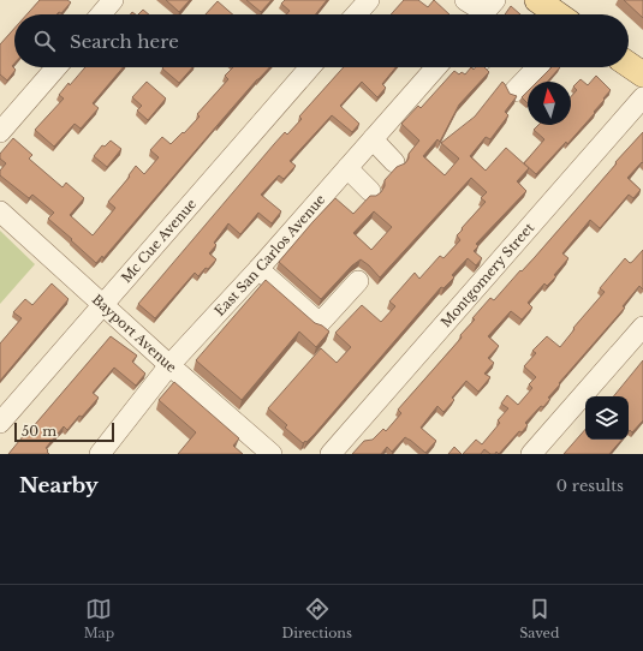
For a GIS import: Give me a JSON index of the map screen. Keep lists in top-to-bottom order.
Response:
{
  "streets": {
    "street": [
      "Mc Cue Avenue",
      "East San Carlos Avenue",
      "Montgomery Street",
      "Bayport Avenue"
    ]
  },
  "crossings": [
    ["Mc Cue Avenue", "Bayport Avenue"],
    ["East San Carlos Avenue", "Bayport Avenue"]
  ],
  "scale_bar": "50 m",
  "north": "top",
  "page": {
    "search": "Search here",
    "scale": "50 m",
    "heading": ["Nearby", "0 results"],
    "nav": ["Map", "Directions", "Saved"]
  }
}
